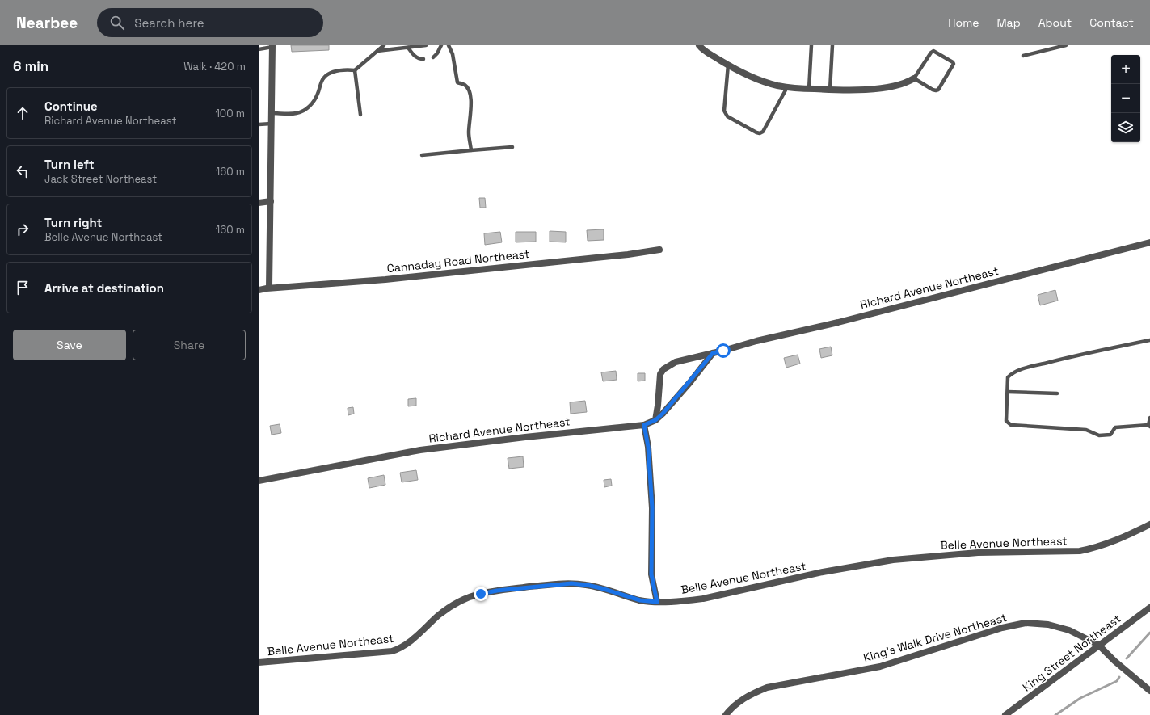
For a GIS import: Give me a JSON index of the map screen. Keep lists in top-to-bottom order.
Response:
{
  "streets": {
    "street": [
      "Cannaday Road Northeast",
      "Richard Avenue Northeast",
      "Belle Avenue Northeast",
      "King's Walk Drive Northeast",
      "King Street Northeast"
    ]
  },
  "crossings": [
    ["King's Walk Drive Northeast", "King Street Northeast"]
  ],
  "page": {
    "header": "Nearbee",
    "search": "Search here",
    "nav": [
      "Home",
      "Map",
      "About",
      "Contact"
    ],
    "heading": ["6 min", "Walk · 420 m"],
    "map_buttons": ["+", "−"],
    "list": [
      ["Continue", "Richard Avenue Northeast", "100 m"],
      ["Turn left", "Jack Street Northeast", "160 m"],
      ["Turn right", "Belle Avenue Northeast", "160 m"],
      "Arrive at destination"
    ],
    "buttons": ["Save", "Share"]
  }
}
